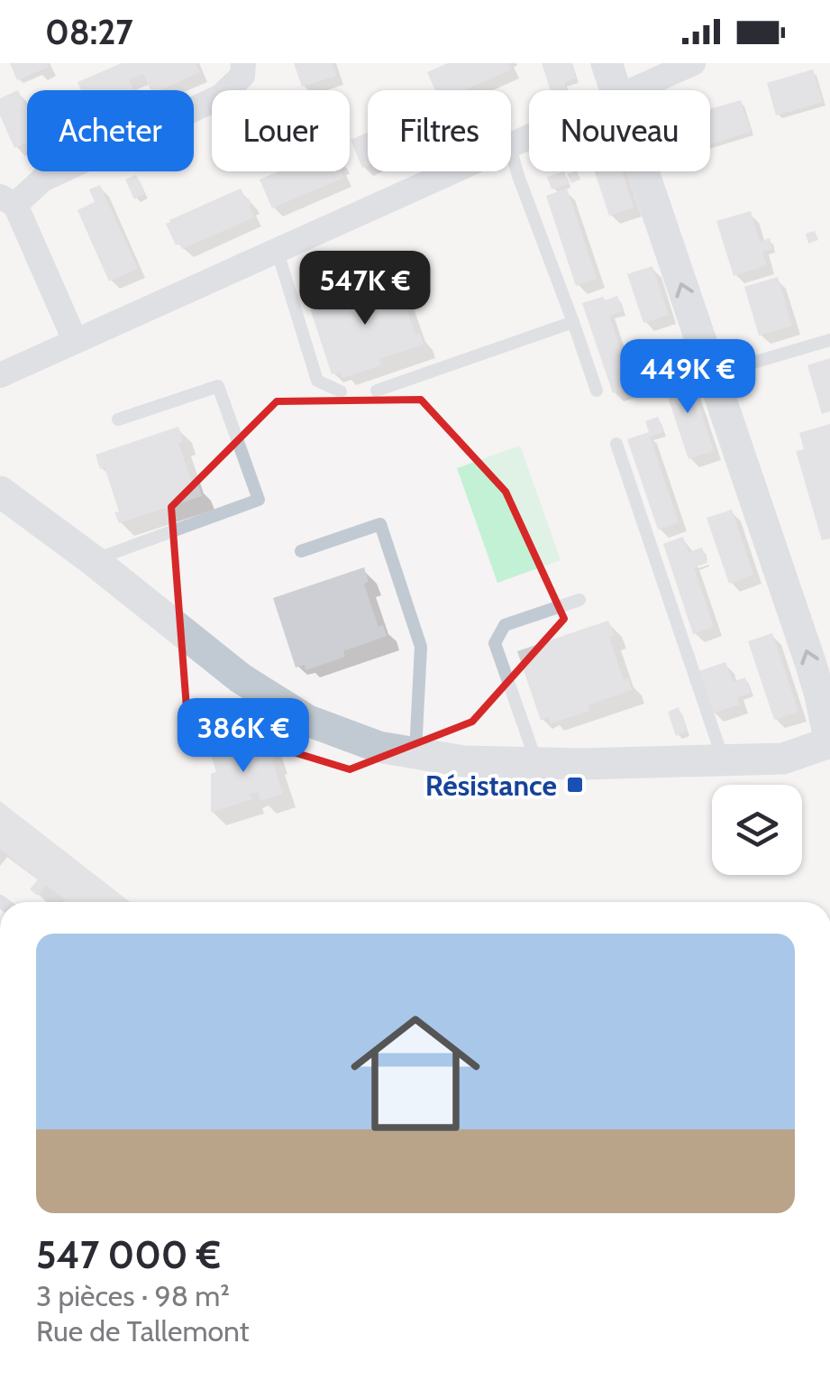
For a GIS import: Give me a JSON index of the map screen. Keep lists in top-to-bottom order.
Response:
{
  "places": {
    "transit": ["Résistance"]
  },
  "page": {
    "status": "08:27",
    "chip": [
      "Acheter",
      "Louer",
      "Filtres",
      "Nouveau"
    ],
    "price": ["547K €", "449K €", "386K €"],
    "list": [
      {
        "name": "547 000 €",
        "note": "3 pièces · 98 m² · Rue de Tallemont"
      }
    ]
  }
}
